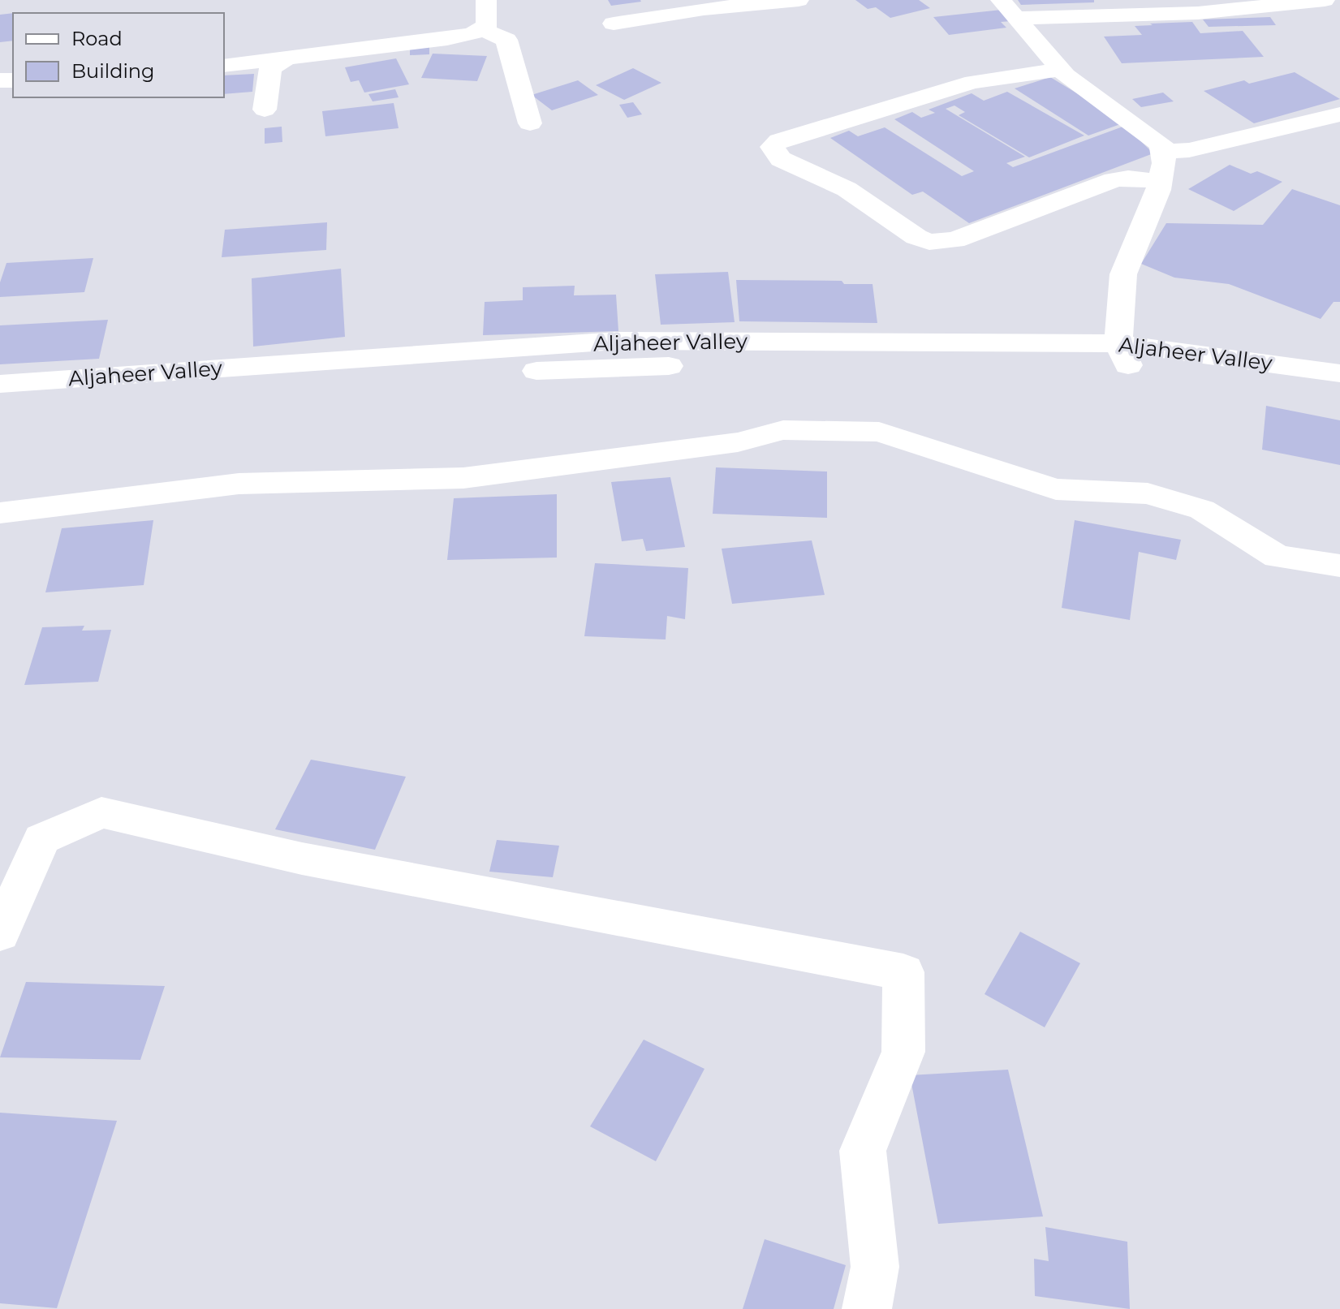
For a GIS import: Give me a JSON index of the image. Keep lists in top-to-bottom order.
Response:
{
  "streets": {
    "street": ["Aljaheer Valley"]
  },
  "legend": ["Road", "Building"]
}
